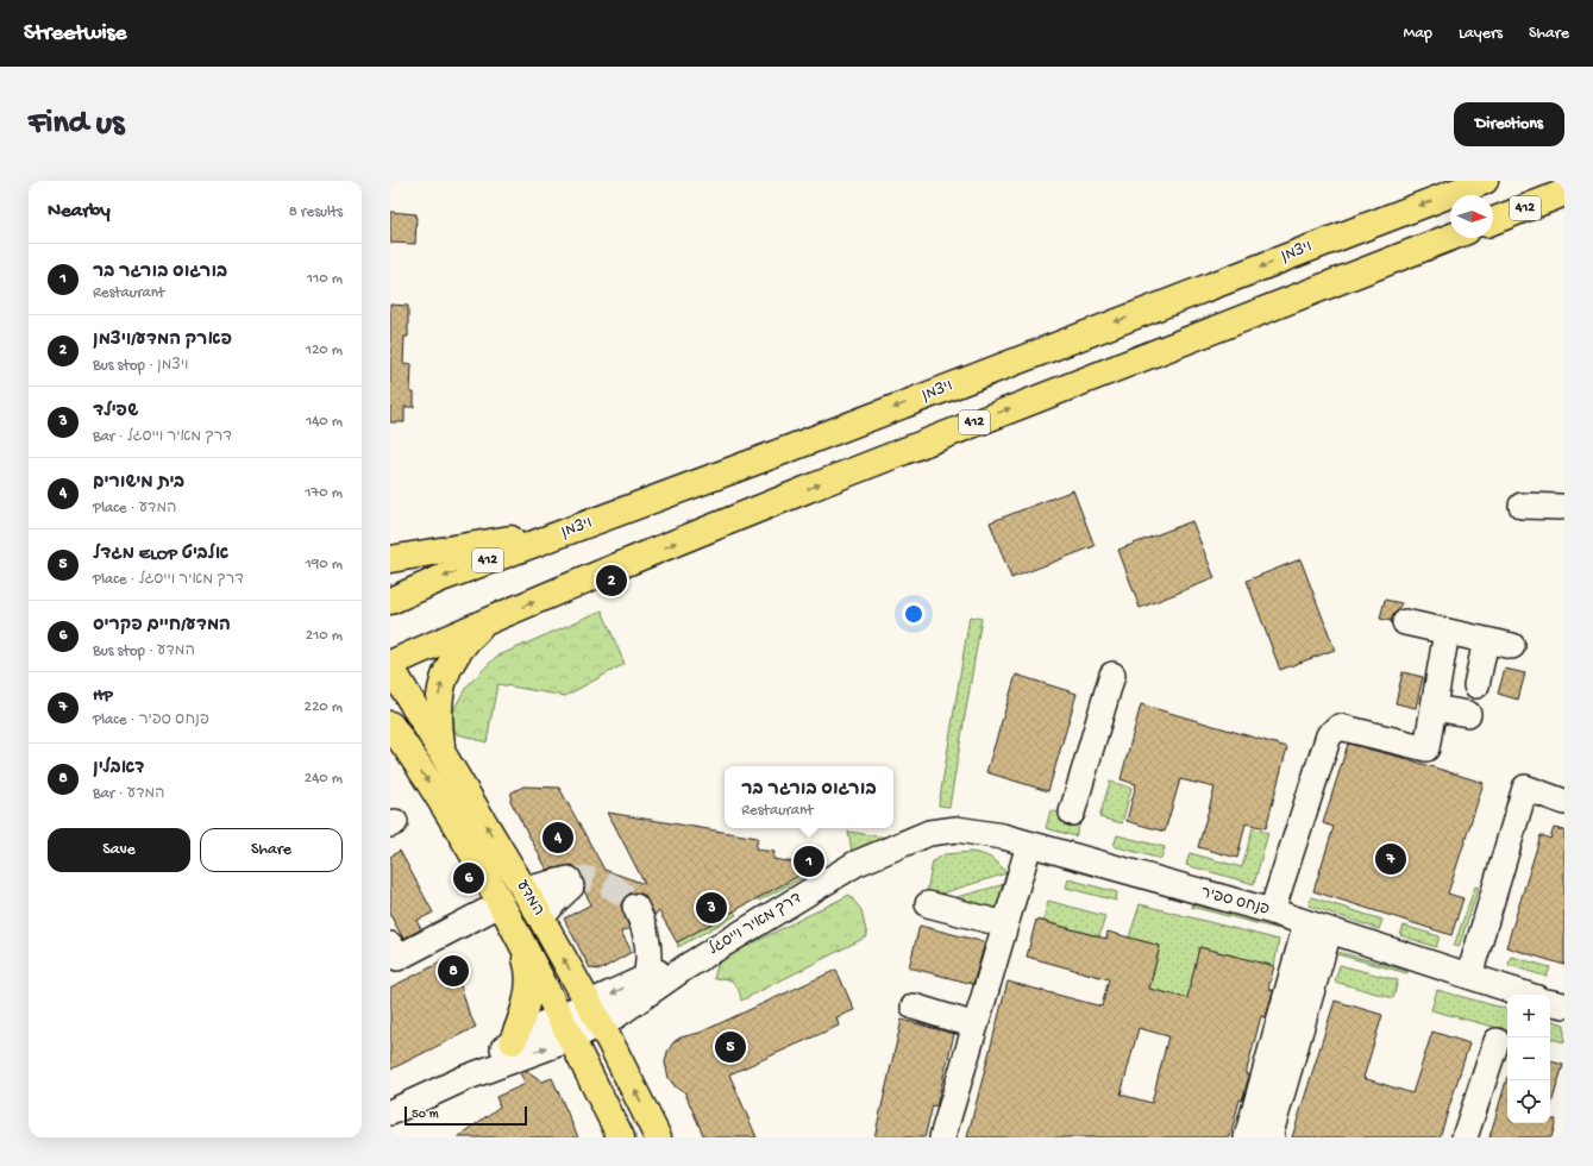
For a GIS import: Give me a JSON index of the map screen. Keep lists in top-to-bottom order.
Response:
{
  "streets": {
    "main road": ["412", "ויצמן", "המדע"],
    "street": ["פנחס ספיר", "דרך מאיר וייסגל"]
  },
  "crossings": [
    ["412", "המדע"],
    ["המדע", "דרך מאיר וייסגל"],
    ["פנחס ספיר", "דרך מאיר וייסגל"]
  ],
  "scale_bar": "50 m",
  "north": "right",
  "page": {
    "header": "Streetwise",
    "nav": ["Map", "Layers", "Share"],
    "buttons": [
      "Directions",
      ["Save", "Share"]
    ],
    "title": "Find us",
    "heading": ["Nearby", "8 results"],
    "list": [
      {
        "mark": "1",
        "name": "בורגוס בורגר בר",
        "note": "Restaurant",
        "value": "110 m"
      },
      {
        "mark": "2",
        "name": "פארק המדע/ויצמן",
        "note": "Bus stop · ויצמן",
        "value": "120 m"
      },
      {
        "mark": "3",
        "name": "שפילד",
        "note": "Bar · דרך מאיר וייסגל",
        "value": "140 m"
      },
      {
        "mark": "4",
        "name": "בית מישורים",
        "note": "Place · המדע",
        "value": "170 m"
      },
      {
        "mark": "5",
        "name": "מגדל ELOP אלביט",
        "note": "Place · דרך מאיר וייסגל",
        "value": "190 m"
      },
      {
        "mark": "6",
        "name": "המדע/חיים פקריס",
        "note": "Bus stop · המדע",
        "value": "210 m"
      },
      {
        "mark": "7",
        "name": "HP",
        "note": "Place · פנחס ספיר",
        "value": "220 m"
      },
      {
        "mark": "8",
        "name": "דאבלין",
        "note": "Bar · המדע",
        "value": "240 m"
      }
    ],
    "pins": [
      "2",
      "4",
      "7",
      "1",
      "6",
      "3",
      "8",
      "5"
    ],
    "popup": ["בורגוס בורגר בר", "Restaurant"],
    "map_buttons": ["+", "−"],
    "scale": "50 m"
  }
}
